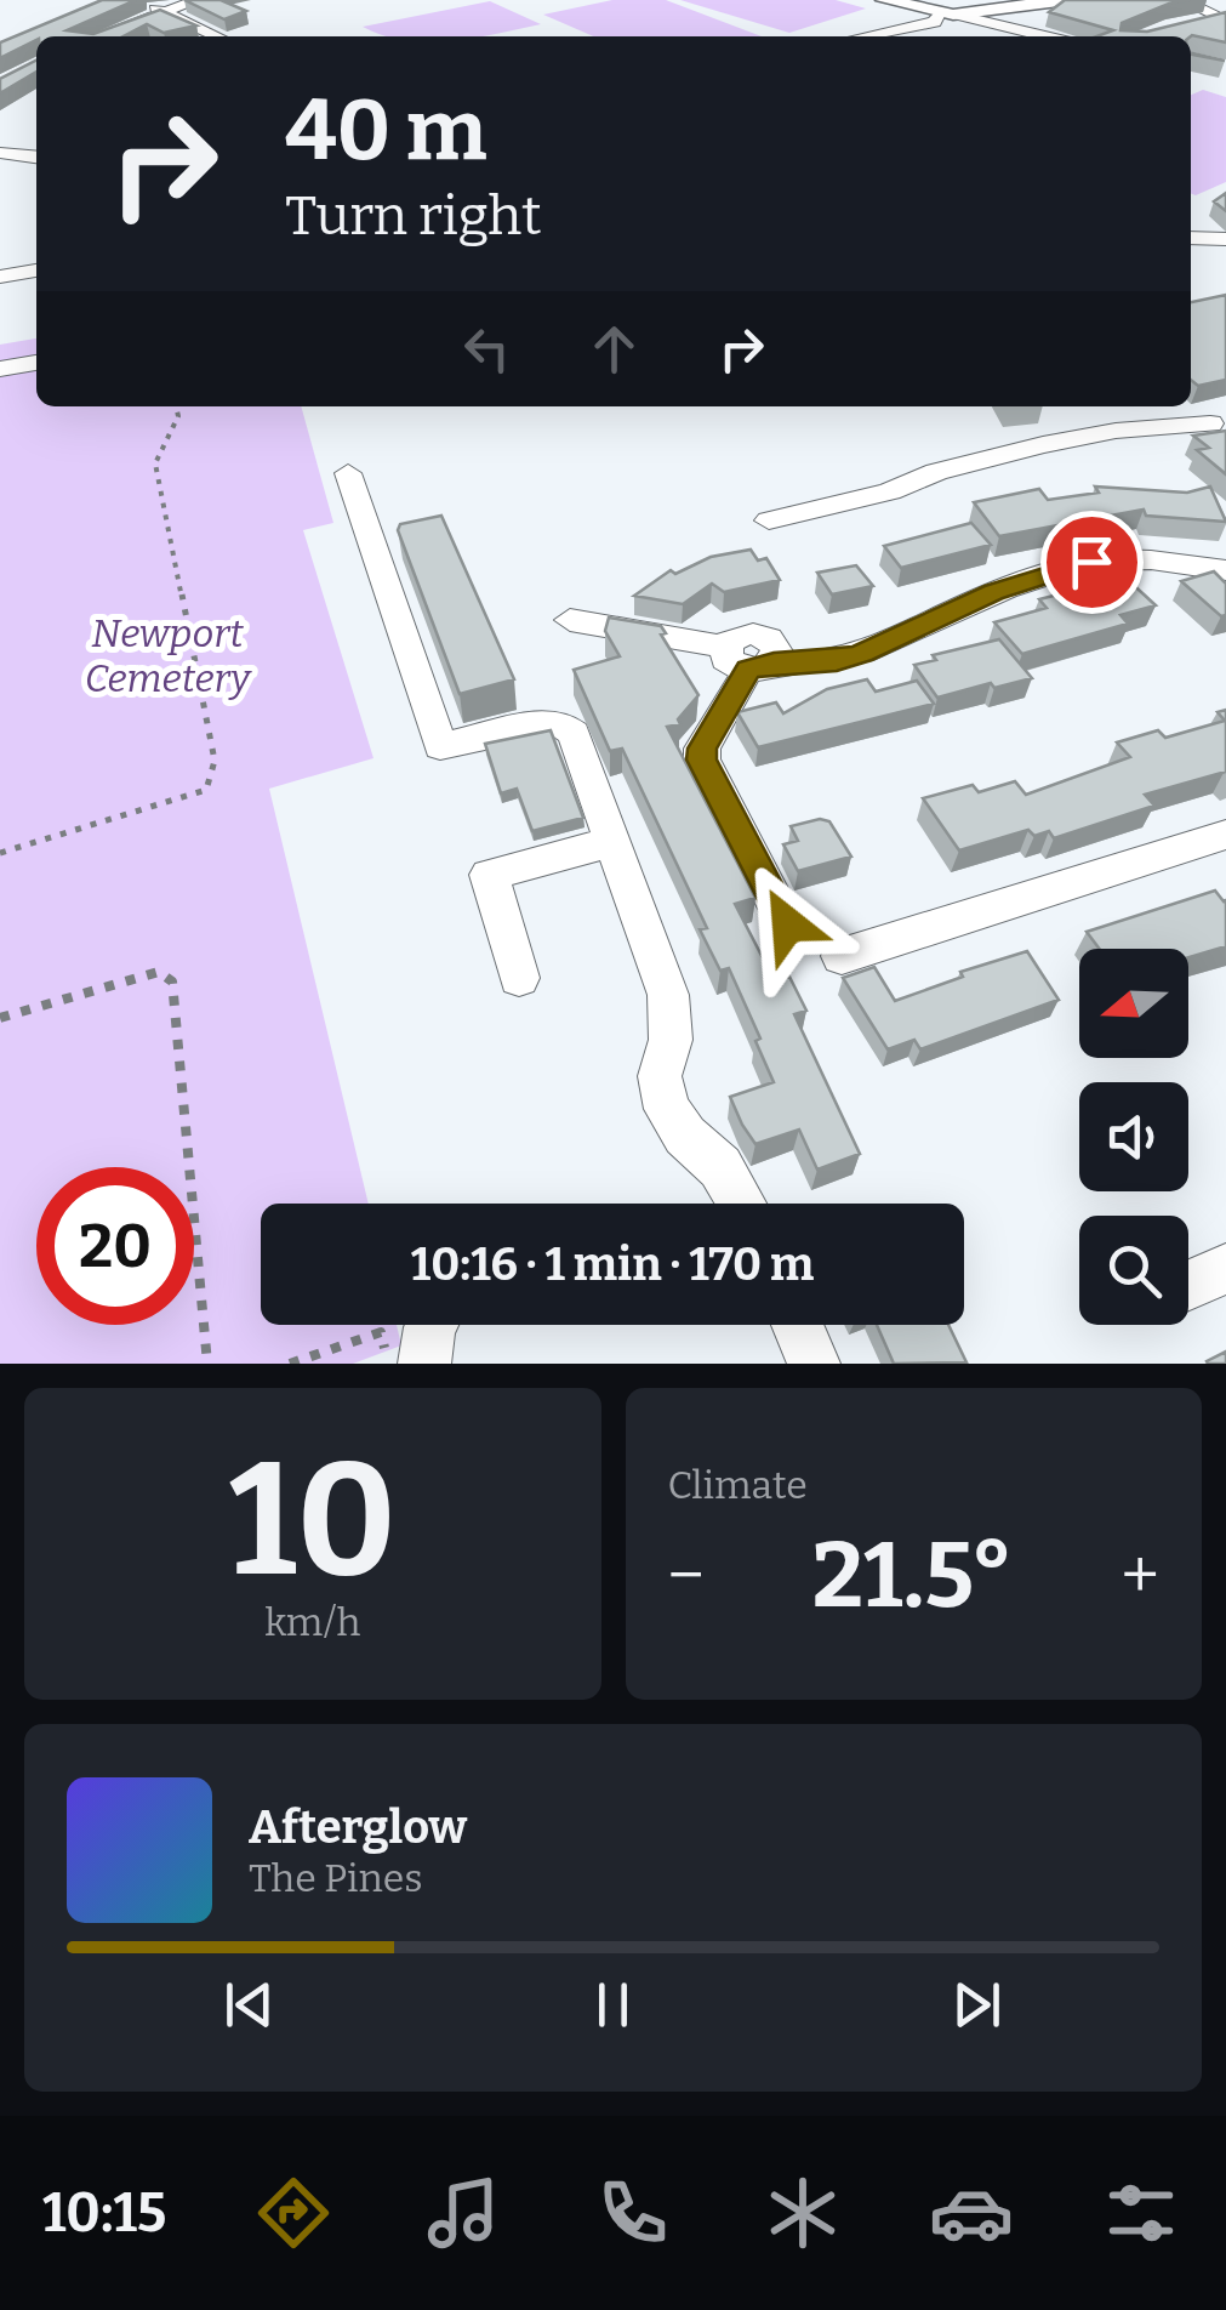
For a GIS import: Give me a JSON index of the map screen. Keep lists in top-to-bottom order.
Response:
{
  "parks": ["Newport Cemetery"],
  "north": "left",
  "page": {
    "turn": ["40 m", "Turn right"],
    "limit": "20",
    "trip": "10:16 · 1 min · 170 m",
    "tile": [
      ["10", "km/h"],
      "Climate"
    ],
    "heat": ["−", "21.5°", "+"],
    "song": ["Afterglow", "The Pines"],
    "tabs": "10:15"
  }
}
